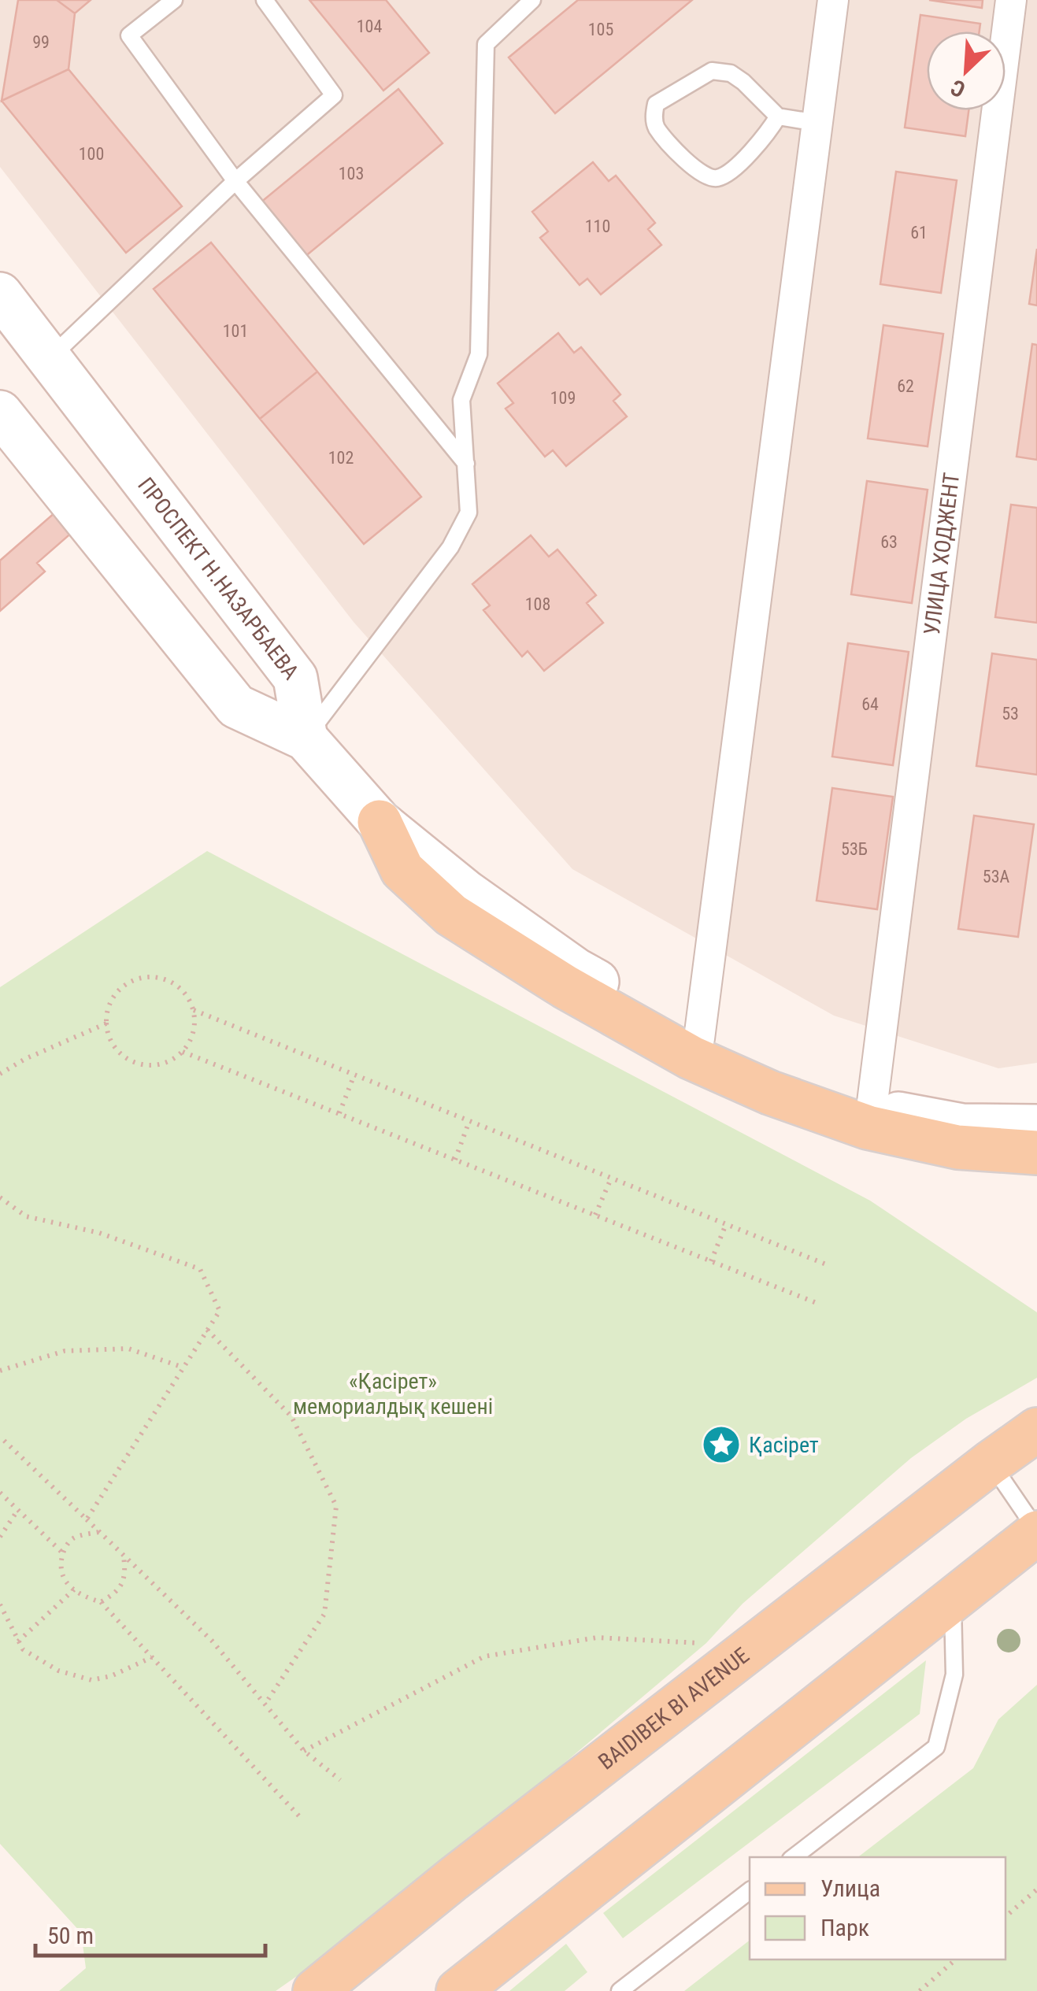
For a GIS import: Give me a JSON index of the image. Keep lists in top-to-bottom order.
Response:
{
  "streets": {
    "main road": ["ПРОСПЕКТ Н.НАЗАРБАЕВА", "BAIDIBEK BI AVENUE"],
    "street": ["УЛИЦА ХОДЖЕНТ"]
  },
  "parks": ["«Қасірет» мемориалдық кешені"],
  "places": {
    "place": ["Қасірет"]
  },
  "house_numbers": [
    "104",
    "105",
    "99",
    "100",
    "103",
    "110",
    "61",
    "101",
    "62",
    "109",
    "102",
    "63",
    "108",
    "64",
    "53",
    "53Б",
    "53А"
  ],
  "legend": ["Улица", "Парк"],
  "scale_bar": "50 m",
  "north": "bottom left"
}
